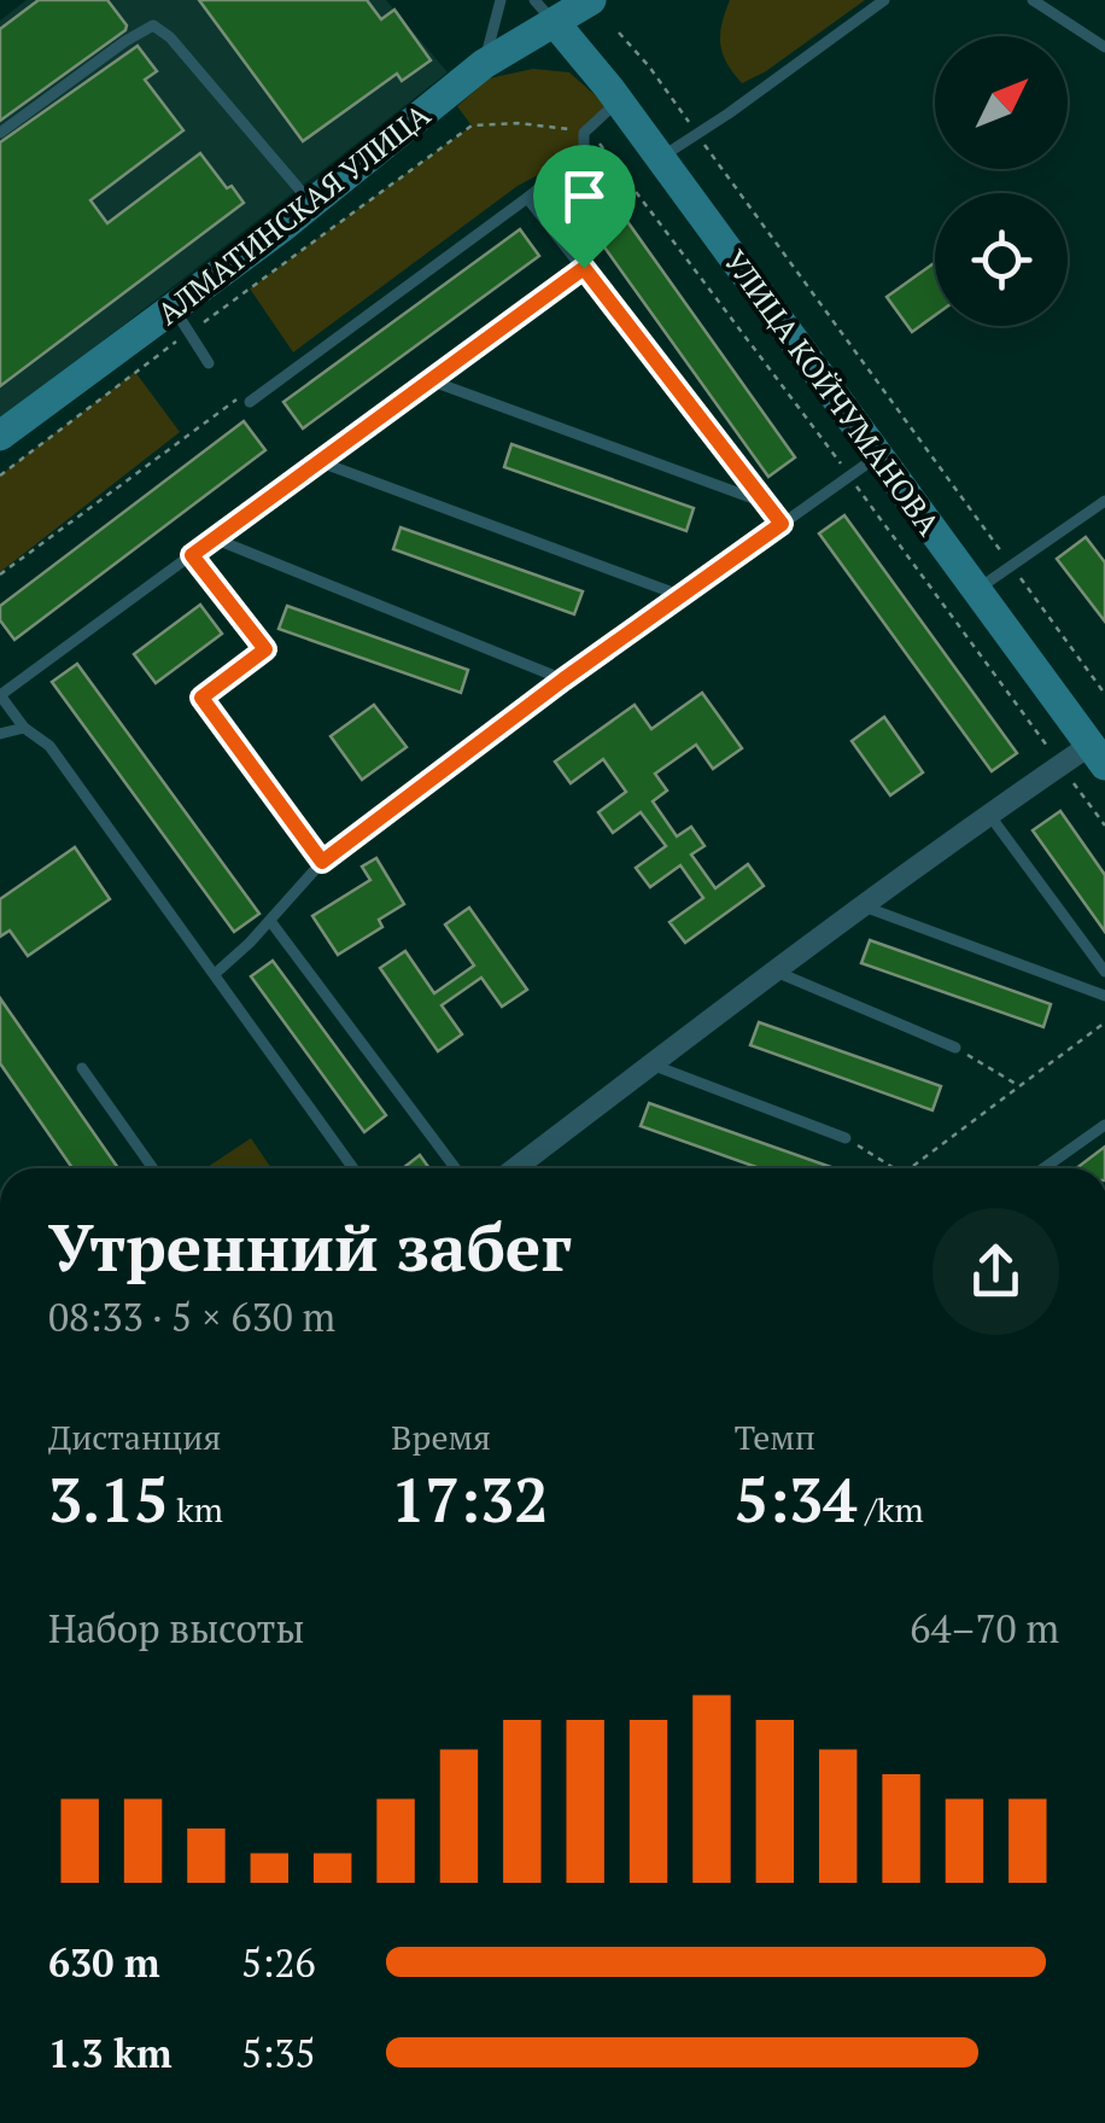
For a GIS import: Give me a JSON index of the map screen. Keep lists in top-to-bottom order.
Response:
{
  "streets": {
    "street": ["АЛМАТИНСКАЯ УЛИЦА", "УЛИЦА КОЙЧУМАНОВА"]
  },
  "crossings": [
    ["АЛМАТИНСКАЯ УЛИЦА", "УЛИЦА КОЙЧУМАНОВА"]
  ],
  "north": "top right",
  "page": {
    "heading": ["Утренний забег", "08:33 · 5 × 630 m"],
    "stats": [
      ["Дистанция", "3.15 km"],
      ["Время", "17:32"],
      ["Темп", "5:34 /km"]
    ],
    "chart": ["Набор высоты", "64–70 m"],
    "list": [
      {
        "name": "630 m",
        "note": "5:26"
      },
      {
        "name": "1.3 km",
        "note": "5:35"
      }
    ]
  }
}
